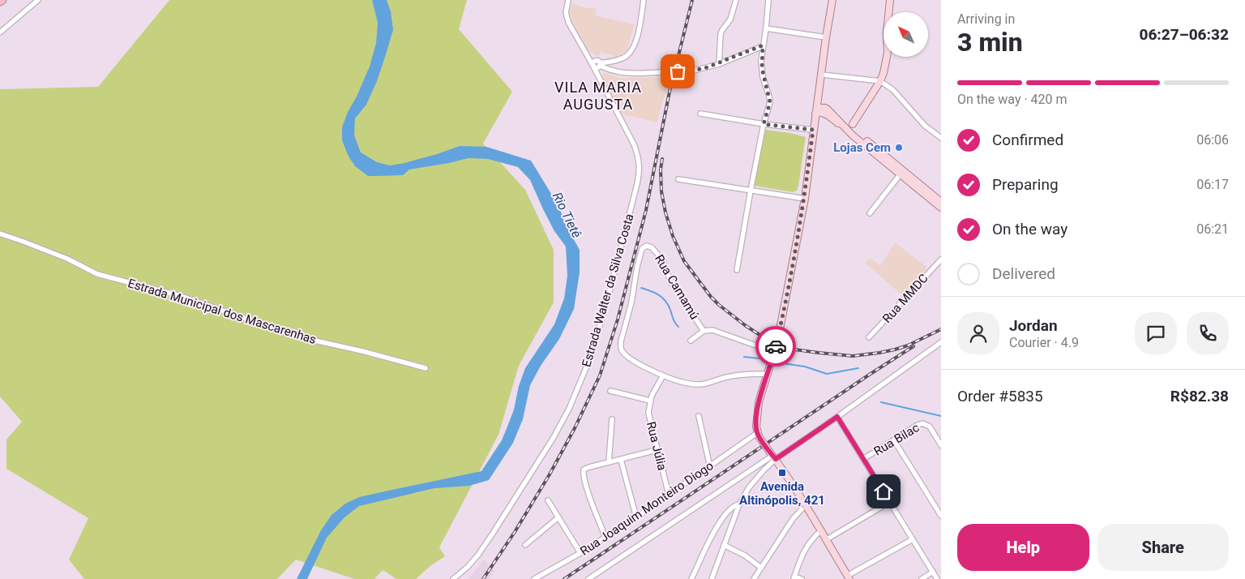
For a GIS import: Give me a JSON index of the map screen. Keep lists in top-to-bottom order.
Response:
{
  "streets": {
    "street": [
      "Rua Camamú",
      "Estrada Walter da Silva Costa",
      "Rua MMDC",
      "Estrada Municipal dos Mascarenhas",
      "Rua Bilac",
      "Rua Júlia",
      "Rua Joaquim Monteiro Diogo"
    ]
  },
  "crossings": [
    ["Rua Camamú", "Rua Júlia"],
    ["Rua Júlia", "Rua Joaquim Monteiro Diogo"]
  ],
  "districts": ["VILA MARIA AUGUSTA"],
  "water": ["Rio Tietê"],
  "places": {
    "other": ["Lojas Cem"],
    "transit": ["Avenida Altinópolis, 421"]
  },
  "north": "top left",
  "page": {
    "heading": ["3 min", "Arriving in", "06:27–06:32"],
    "panel": [
      "Jordan",
      "Courier · 4.9",
      "Order #5835",
      "R$82.38"
    ],
    "bar": "On the way · 420 m",
    "list": [
      ["Confirmed", "06:06"],
      ["Preparing", "06:17"],
      ["On the way", "06:21"],
      "Delivered"
    ],
    "buttons": ["Help", "Share"]
  }
}
